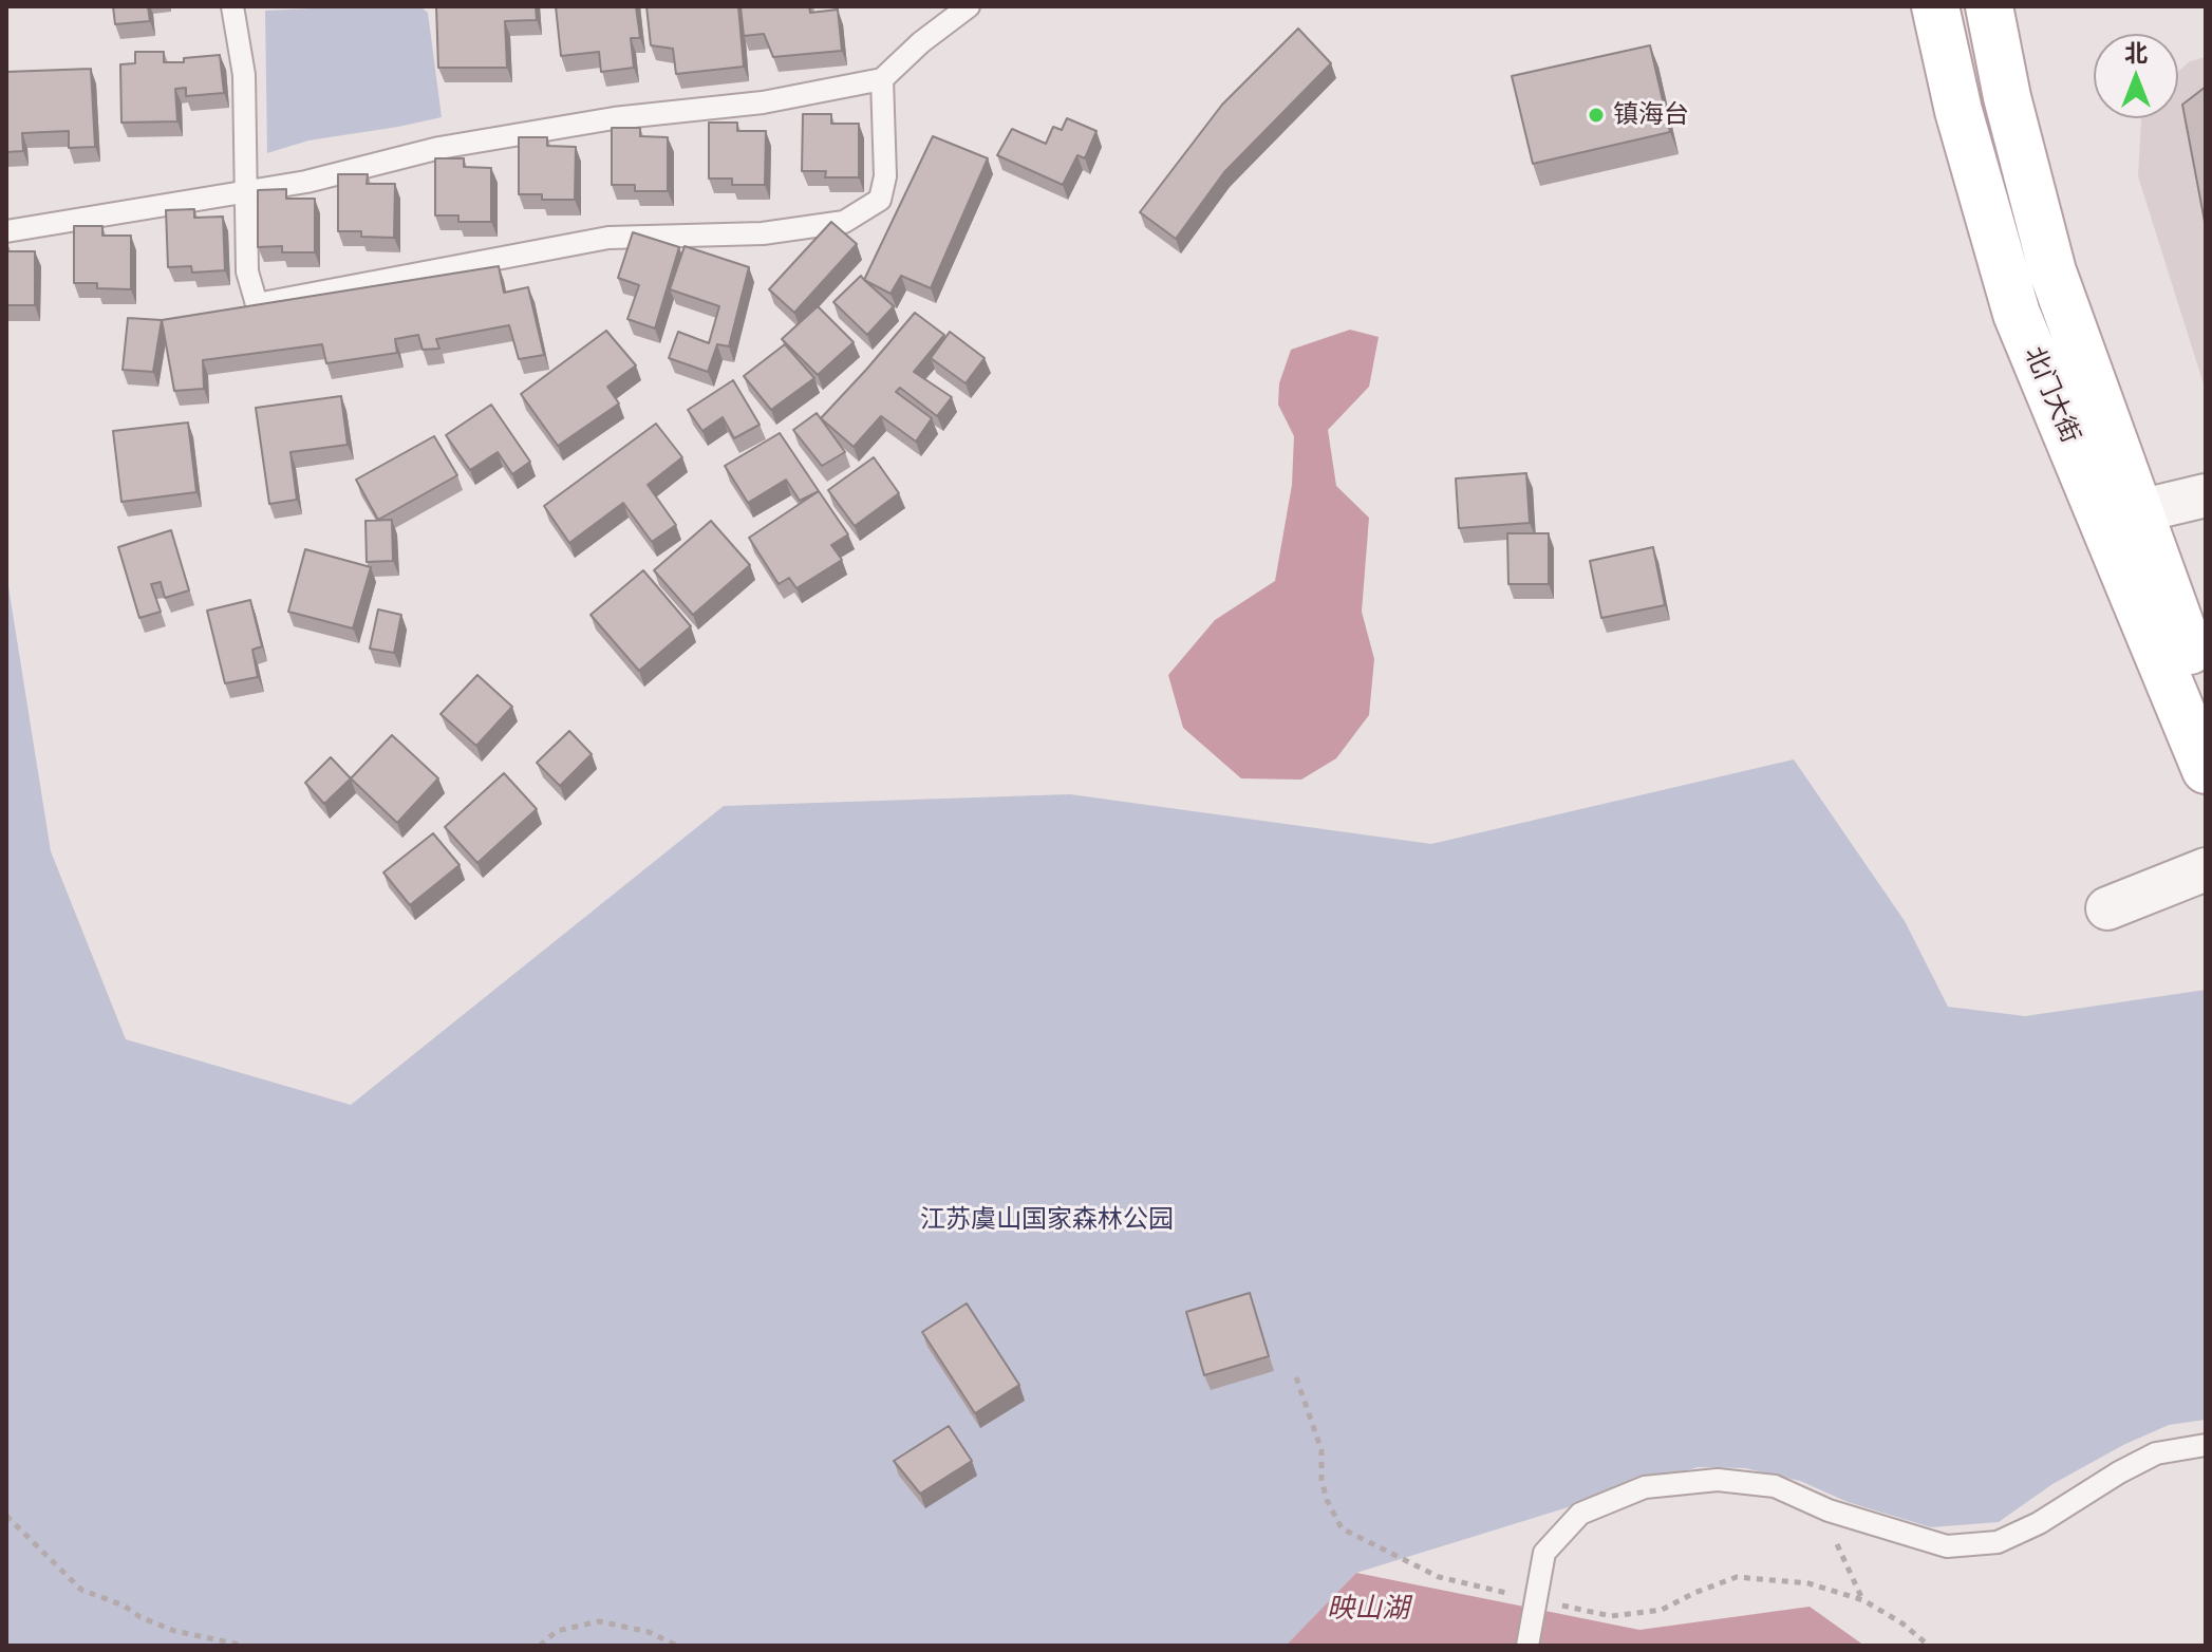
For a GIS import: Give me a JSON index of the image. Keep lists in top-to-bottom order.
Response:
{
  "streets": {
    "main road": ["北门大街"]
  },
  "water": ["映山湖"],
  "parks": ["江苏虞山国家森林公园"],
  "places": ["镇海台"],
  "north": "top"
}
